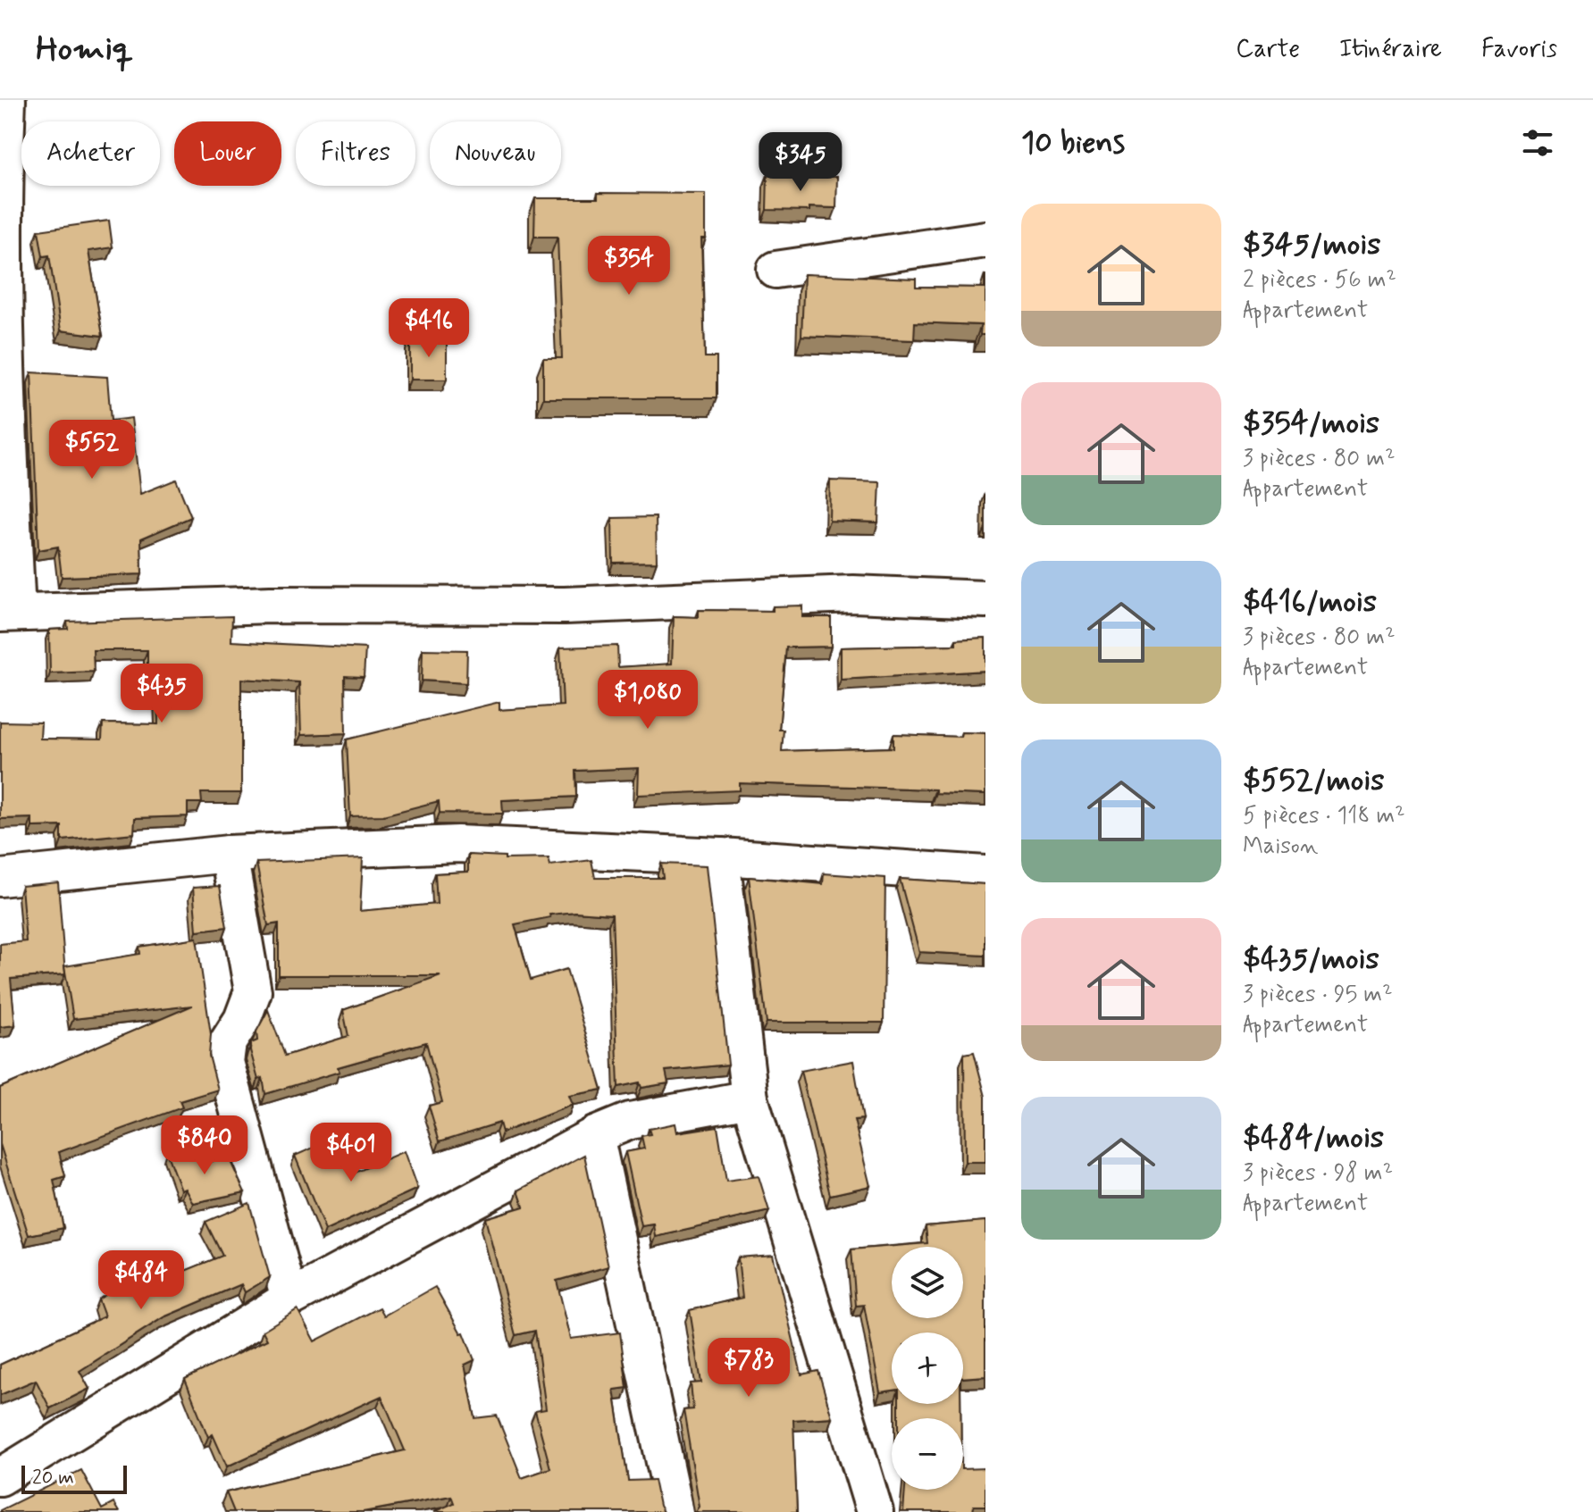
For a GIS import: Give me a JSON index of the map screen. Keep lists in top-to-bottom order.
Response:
{
  "scale_bar": "20 m",
  "page": {
    "header": "Homiq",
    "nav": ["Carte", "Itinéraire", "Favoris"],
    "heading": "10 biens",
    "chip": [
      "Acheter",
      "Louer",
      "Filtres",
      "Nouveau"
    ],
    "price": [
      "$345",
      "$354",
      "$416",
      "$552",
      "$435",
      "$1,080",
      "$840",
      "$401",
      "$484",
      "$783"
    ],
    "list": [
      {
        "name": "$345/mois",
        "note": "2 pièces · 56 m² · Appartement"
      },
      {
        "name": "$354/mois",
        "note": "3 pièces · 80 m² · Appartement"
      },
      {
        "name": "$416/mois",
        "note": "3 pièces · 80 m² · Appartement"
      },
      {
        "name": "$552/mois",
        "note": "5 pièces · 118 m² · Maison"
      },
      {
        "name": "$435/mois",
        "note": "3 pièces · 95 m² · Appartement"
      },
      {
        "name": "$484/mois",
        "note": "3 pièces · 98 m² · Appartement"
      }
    ],
    "map_buttons": ["+", "−"],
    "scale": "20 m"
  }
}
